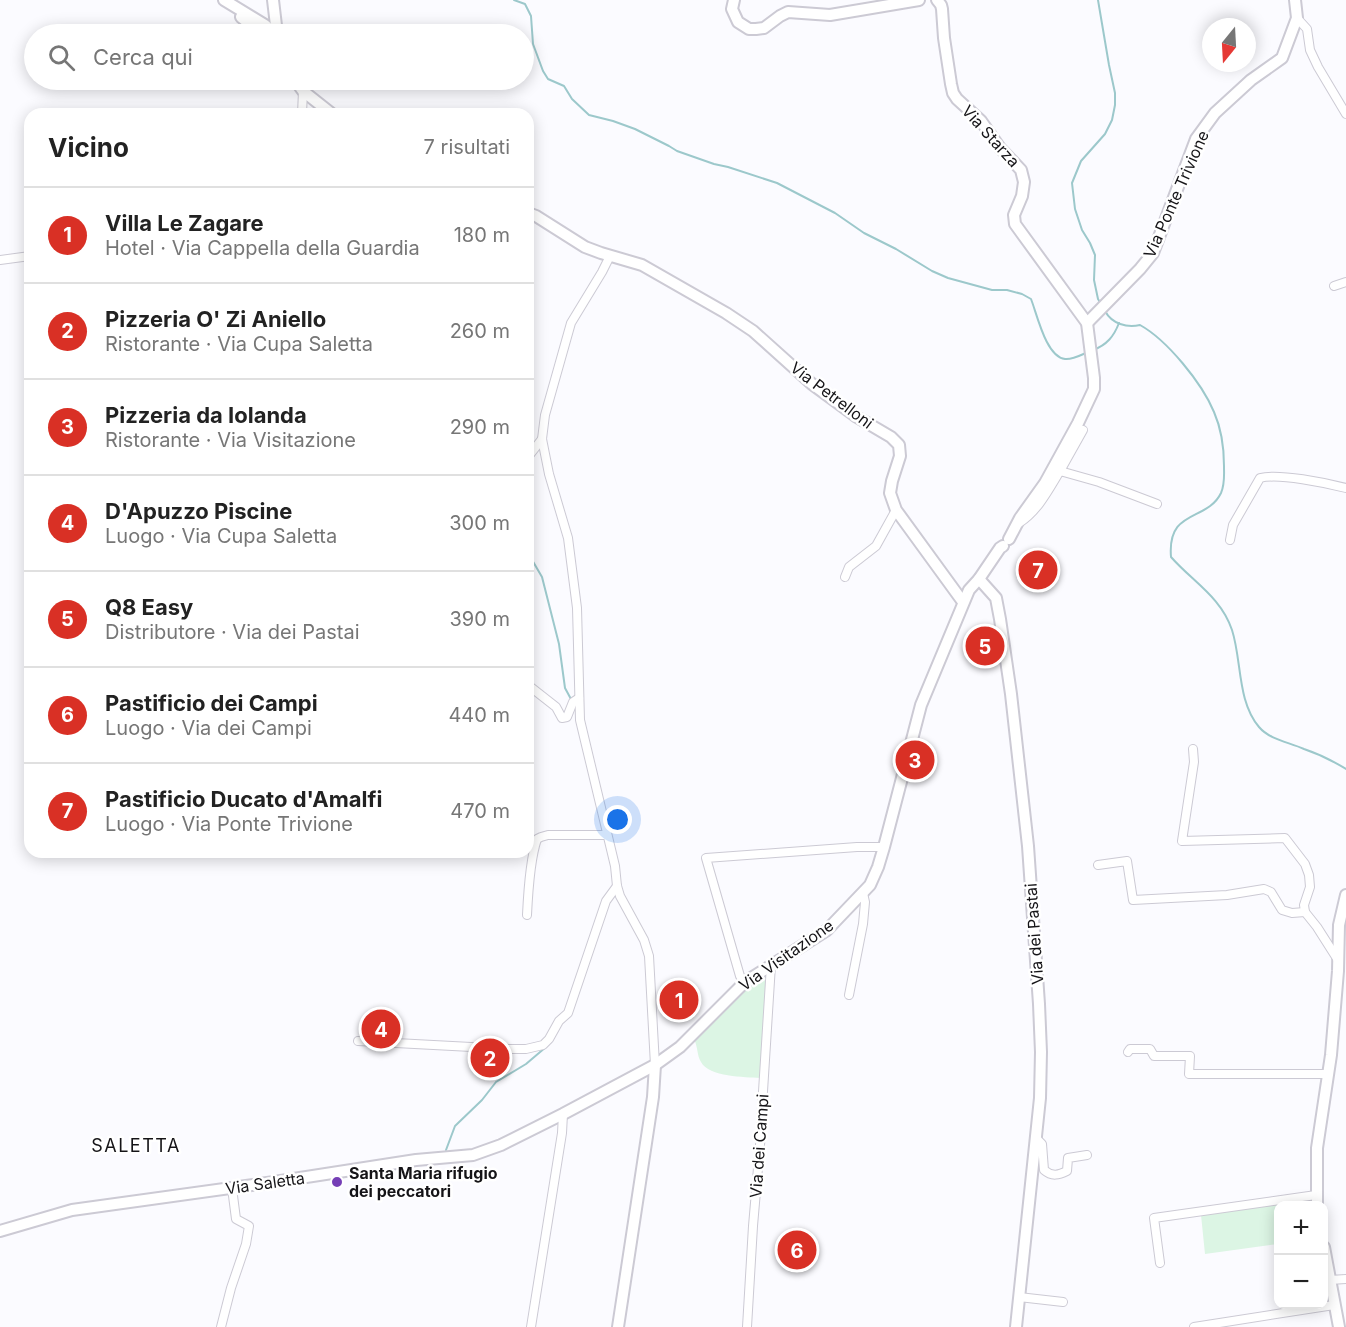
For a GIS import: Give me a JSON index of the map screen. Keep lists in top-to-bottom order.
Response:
{
  "streets": {
    "street": [
      "Via Starza",
      "Via Ponte Trivione",
      "Via Petrelloni",
      "Via dei Pastai",
      "Via Visitazione",
      "Via dei Campi",
      "Via Saletta"
    ]
  },
  "crossings": [
    ["Via Starza", "Via Ponte Trivione"],
    ["Via Petrelloni", "Via Visitazione"],
    ["Via dei Pastai", "Via Visitazione"],
    ["Via Visitazione", "Via dei Campi"],
    ["Via Visitazione", "Via Saletta"]
  ],
  "districts": ["SALETTA"],
  "places": ["Santa Maria rifugio dei peccatori"],
  "north": "bottom",
  "page": {
    "search": "Cerca qui",
    "heading": ["Vicino", "7 risultati"],
    "list": [
      {
        "mark": "1",
        "name": "Villa Le Zagare",
        "note": "Hotel · Via Cappella della Guardia",
        "value": "180 m"
      },
      {
        "mark": "2",
        "name": "Pizzeria O' Zi Aniello",
        "note": "Ristorante · Via Cupa Saletta",
        "value": "260 m"
      },
      {
        "mark": "3",
        "name": "Pizzeria da Iolanda",
        "note": "Ristorante · Via Visitazione",
        "value": "290 m"
      },
      {
        "mark": "4",
        "name": "D'Apuzzo Piscine",
        "note": "Luogo · Via Cupa Saletta",
        "value": "300 m"
      },
      {
        "mark": "5",
        "name": "Q8 Easy",
        "note": "Distributore · Via dei Pastai",
        "value": "390 m"
      },
      {
        "mark": "6",
        "name": "Pastificio dei Campi",
        "note": "Luogo · Via dei Campi",
        "value": "440 m"
      },
      {
        "mark": "7",
        "name": "Pastificio Ducato d'Amalfi",
        "note": "Luogo · Via Ponte Trivione",
        "value": "470 m"
      }
    ],
    "pins": [
      "7",
      "5",
      "3",
      "1",
      "4",
      "2",
      "6"
    ],
    "map_buttons": ["+", "−"]
  }
}
